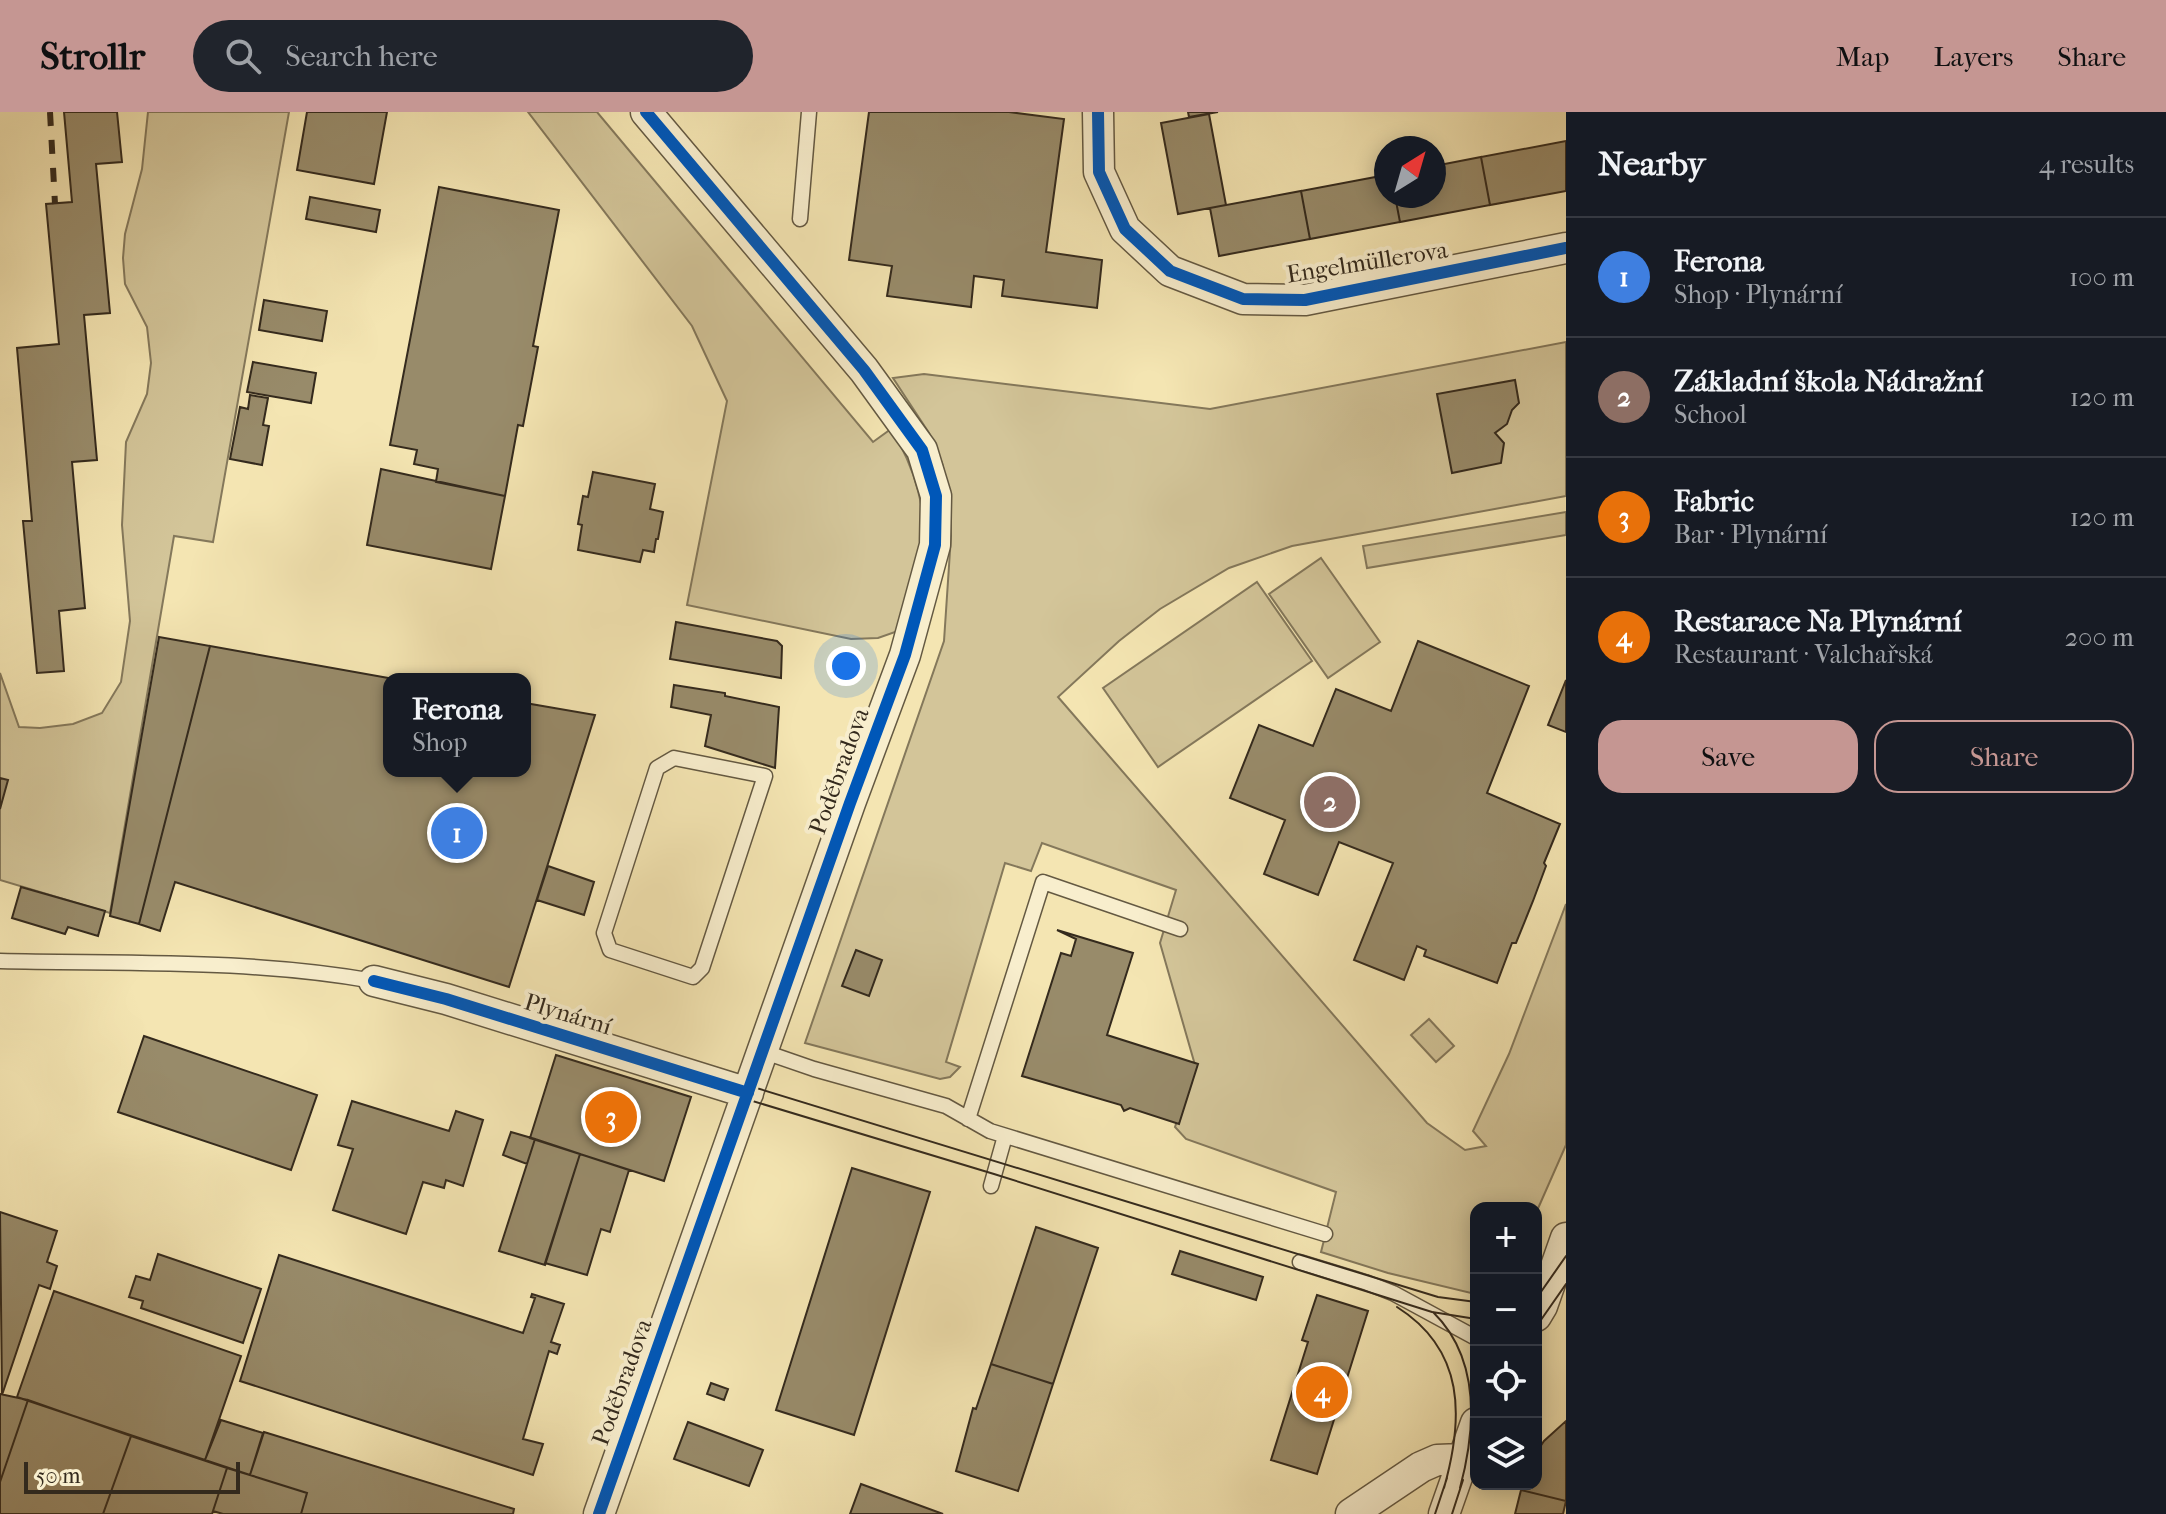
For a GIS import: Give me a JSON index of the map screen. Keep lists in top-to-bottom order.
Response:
{
  "streets": {
    "street": ["Engelmüllerova", "Poděbradova", "Plynární"]
  },
  "crossings": [
    ["Poděbradova", "Plynární"]
  ],
  "scale_bar": "50 m",
  "north": "top right",
  "page": {
    "header": "Strollr",
    "search": "Search here",
    "nav": ["Map", "Layers", "Share"],
    "heading": ["Nearby", "4 results"],
    "list": [
      {
        "mark": "1",
        "name": "Ferona",
        "note": "Shop · Plynární",
        "value": "100 m"
      },
      {
        "mark": "2",
        "name": "Základní škola Nádražní",
        "note": "School",
        "value": "120 m"
      },
      {
        "mark": "3",
        "name": "Fabric",
        "note": "Bar · Plynární",
        "value": "120 m"
      },
      {
        "mark": "4",
        "name": "Restarace Na Plynární",
        "note": "Restaurant · Valchařská",
        "value": "200 m"
      }
    ],
    "popup": ["Ferona", "Shop"],
    "buttons": ["Save", "Share"],
    "pins": [
      "2",
      "1",
      "3",
      "4"
    ],
    "map_buttons": ["+", "−"],
    "scale": "50 m"
  }
}
